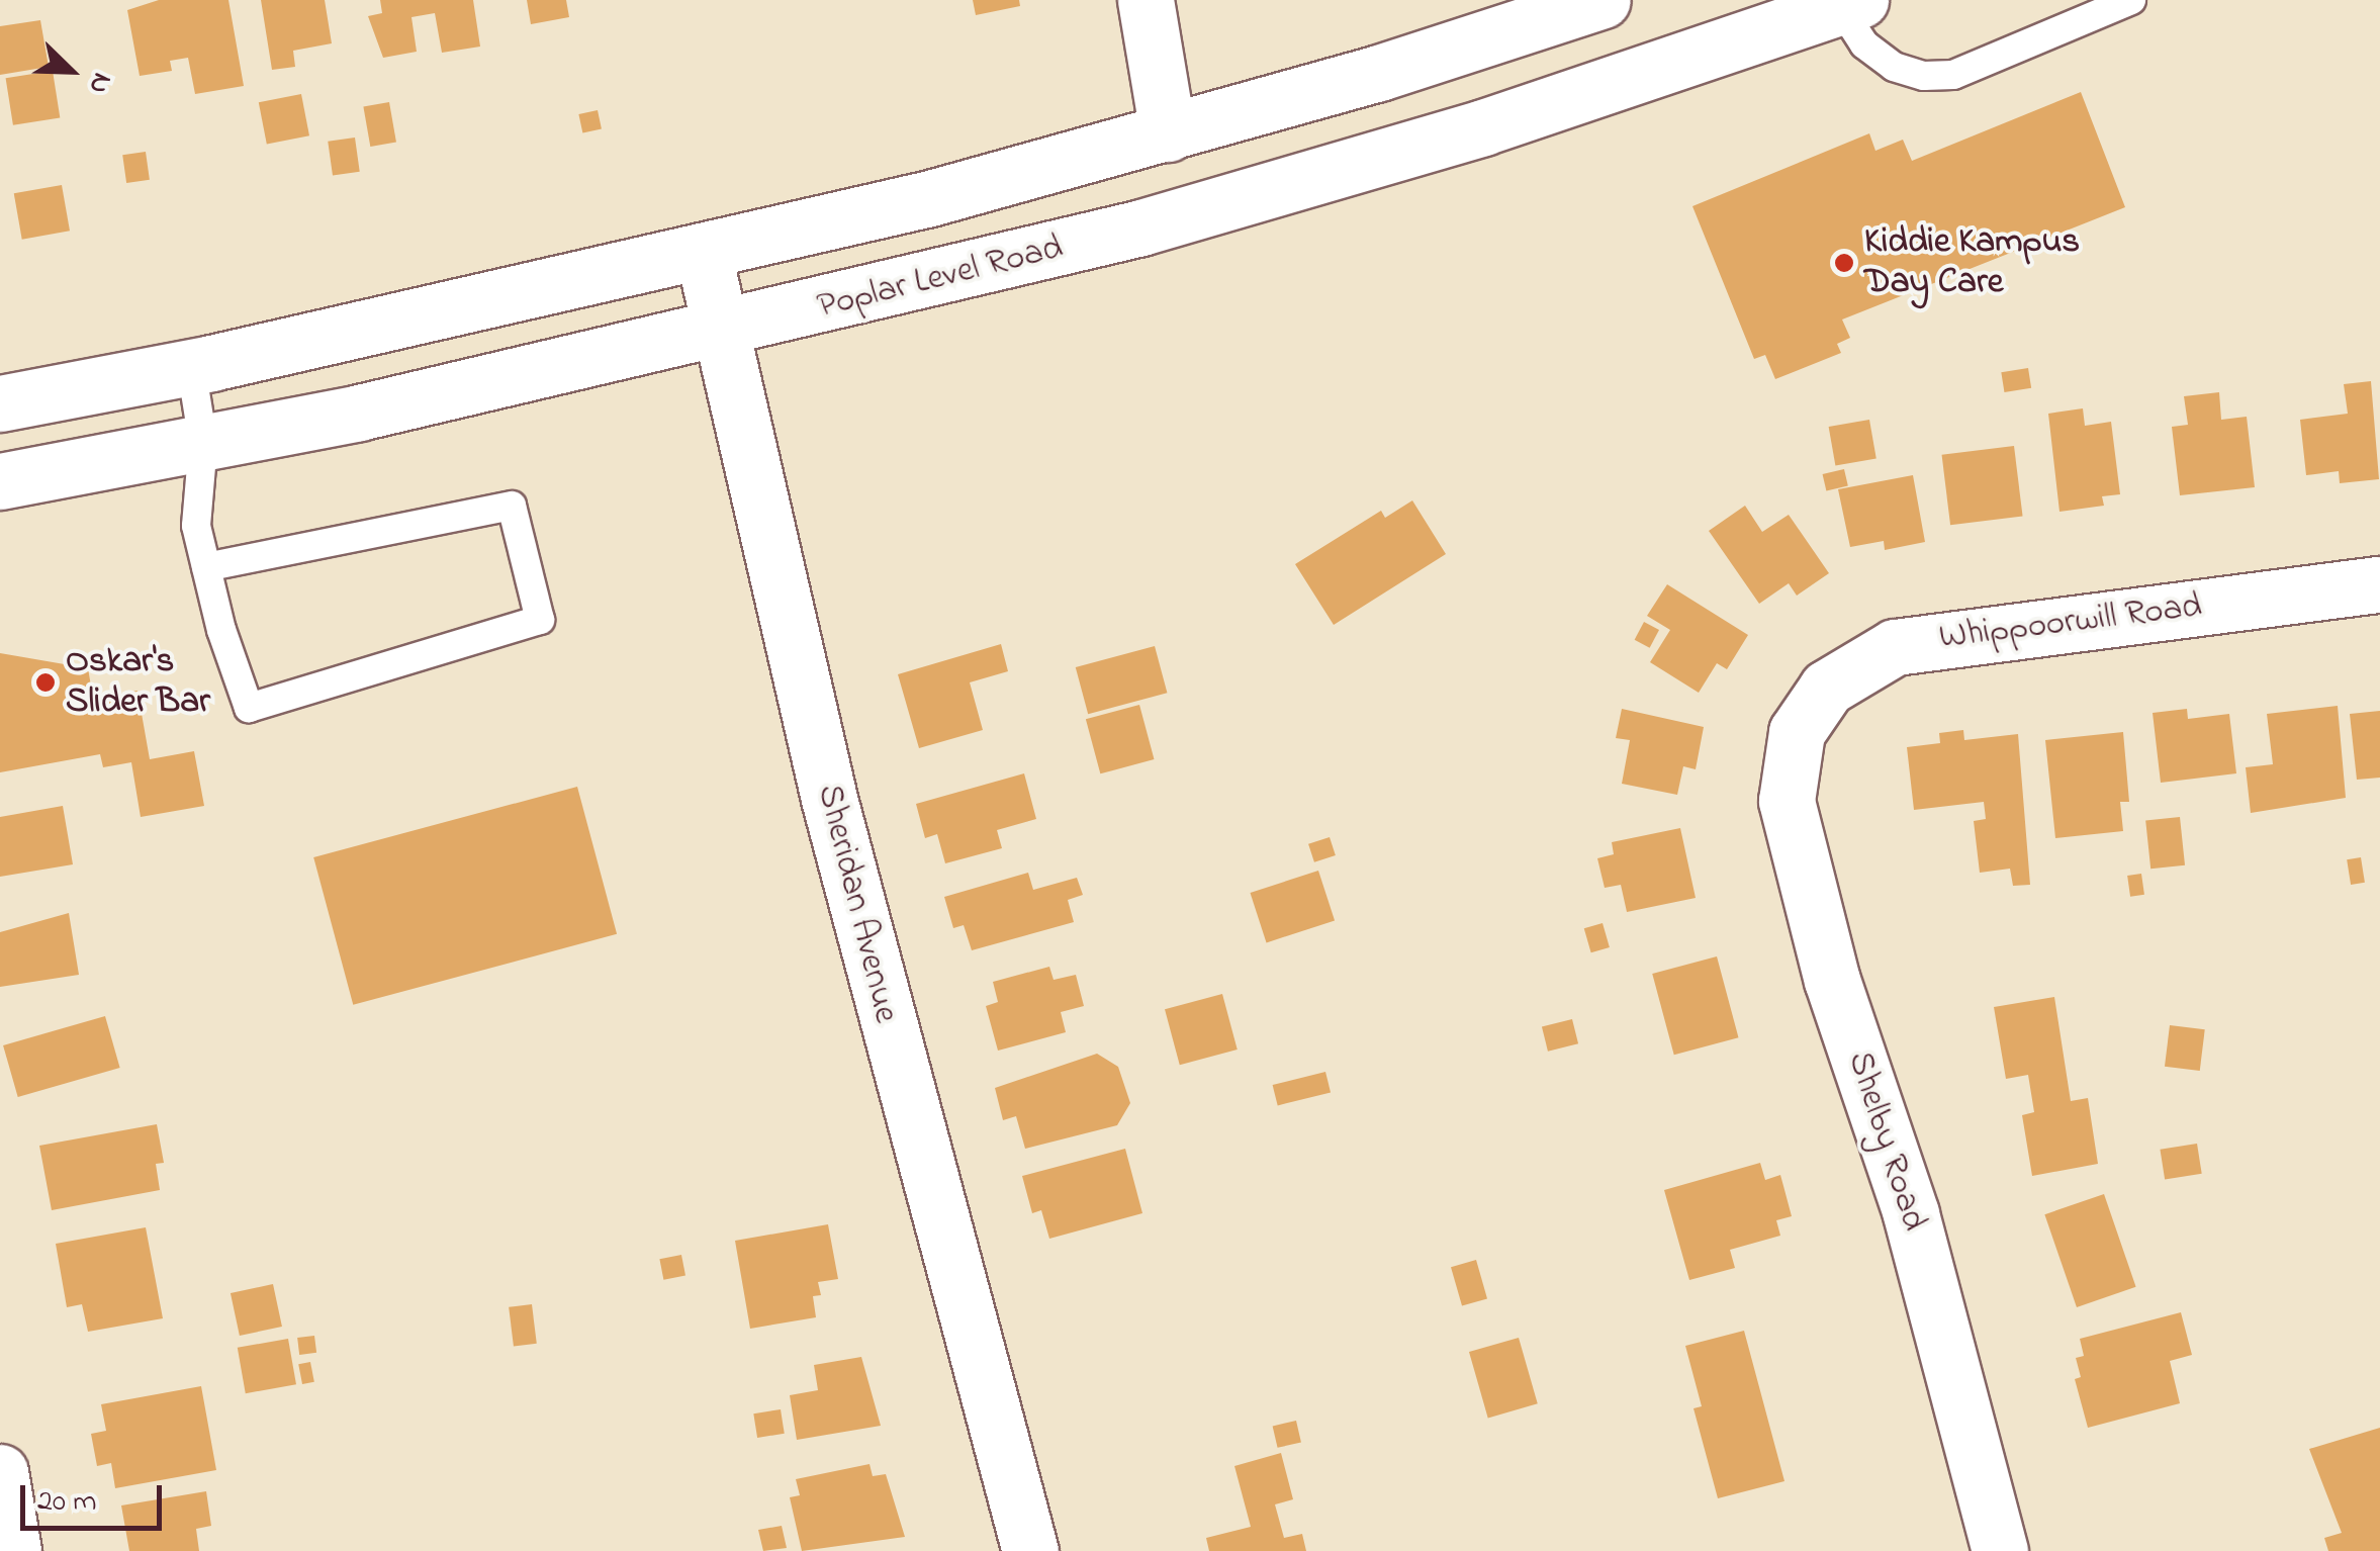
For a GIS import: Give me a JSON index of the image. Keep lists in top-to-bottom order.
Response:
{
  "streets": {
    "main road": [
      "Poplar Level Road",
      "Whippoorwill Road",
      "Sheridan Avenue",
      "Shelby Road"
    ]
  },
  "crossings": [
    ["Poplar Level Road", "Sheridan Avenue"],
    ["Whippoorwill Road", "Shelby Road"]
  ],
  "places": ["Kiddie Kampus Day Care", "Oskar's Slider Bar"],
  "scale_bar": "20 m",
  "north": "bottom right"
}
